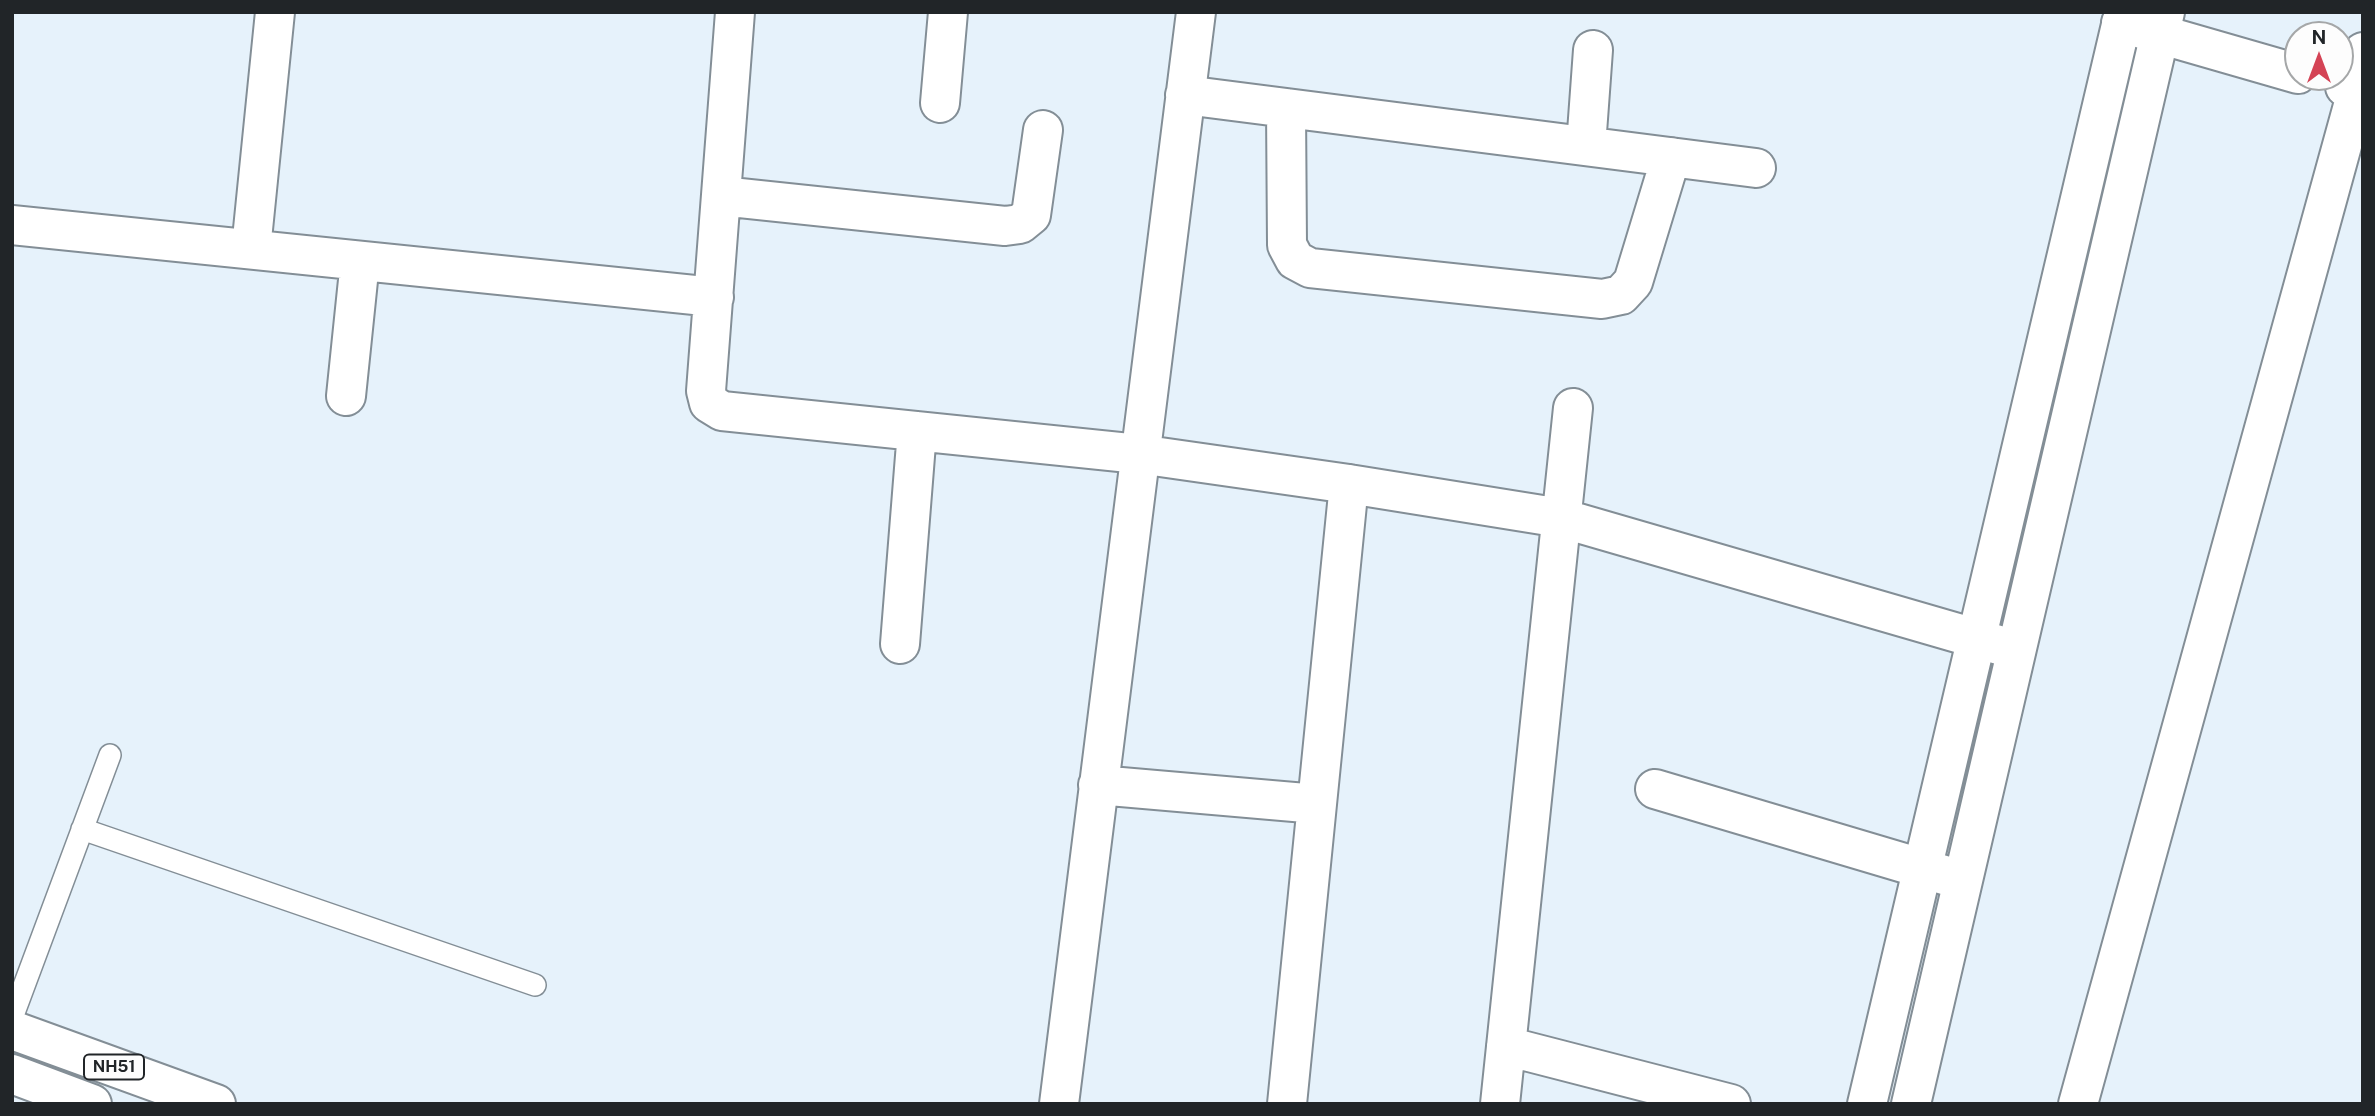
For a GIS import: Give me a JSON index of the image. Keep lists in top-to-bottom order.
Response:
{
  "streets": {
    "main road": ["NH51"]
  },
  "north": "top"
}
